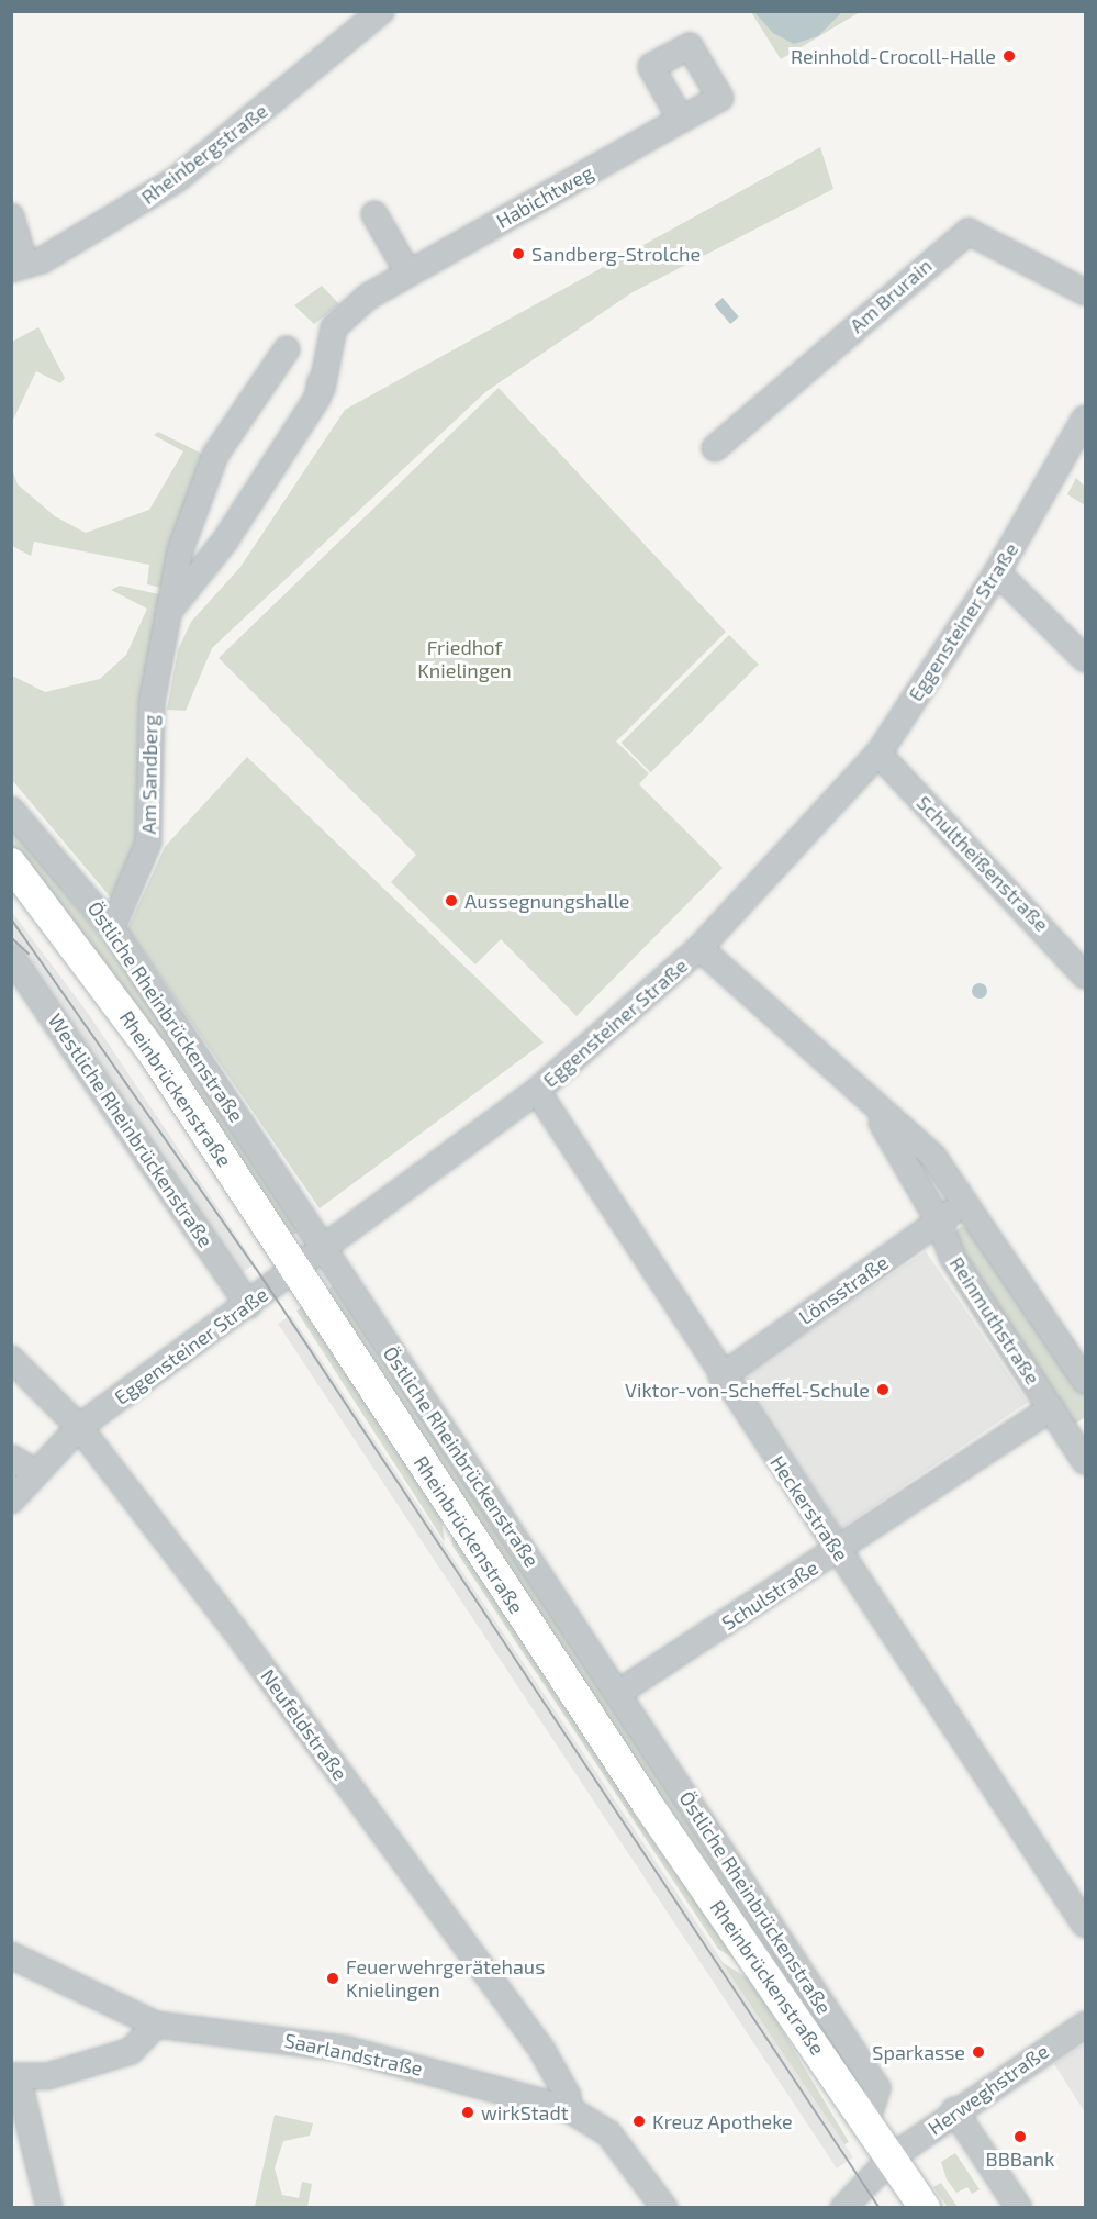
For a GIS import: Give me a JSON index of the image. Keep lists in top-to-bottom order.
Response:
{
  "streets": {
    "main road": ["Rheinbrückenstraße"],
    "street": [
      "Rheinbergstraße",
      "Habichtweg",
      "Am Brurain",
      "Eggensteiner Straße",
      "Am Sandberg",
      "Schultheißenstraße",
      "Östliche Rheinbrückenstraße",
      "Westliche Rheinbrückenstraße",
      "Lönsstraße",
      "Reinmuthstraße",
      "Heckerstraße",
      "Schulstraße",
      "Neufeldstraße",
      "Saarlandstraße",
      "Herweghstraße"
    ]
  },
  "crossings": [
    ["Habichtweg", "Am Sandberg"],
    ["Eggensteiner Straße", "Schultheißenstraße"],
    ["Eggensteiner Straße", "Östliche Rheinbrückenstraße"],
    ["Eggensteiner Straße", "Rheinbrückenstraße"],
    ["Eggensteiner Straße", "Westliche Rheinbrückenstraße"],
    ["Eggensteiner Straße", "Reinmuthstraße"],
    ["Eggensteiner Straße", "Heckerstraße"],
    ["Eggensteiner Straße", "Neufeldstraße"],
    ["Am Sandberg", "Östliche Rheinbrückenstraße"],
    ["Östliche Rheinbrückenstraße", "Rheinbrückenstraße"],
    ["Östliche Rheinbrückenstraße", "Schulstraße"],
    ["Rheinbrückenstraße", "Herweghstraße"],
    ["Lönsstraße", "Reinmuthstraße"],
    ["Lönsstraße", "Heckerstraße"],
    ["Reinmuthstraße", "Schulstraße"],
    ["Heckerstraße", "Schulstraße"],
    ["Neufeldstraße", "Saarlandstraße"]
  ],
  "parks": ["Friedhof Knielingen"],
  "places": [
    "Reinhold-Crocoll-Halle",
    "Sandberg-Strolche",
    "Aussegnungshalle",
    "Viktor-von-Scheffel-Schule",
    "Feuerwehrgerätehaus Knielingen",
    "Sparkasse",
    "wirkStadt",
    "Kreuz Apotheke",
    "BBBank"
  ]
}
